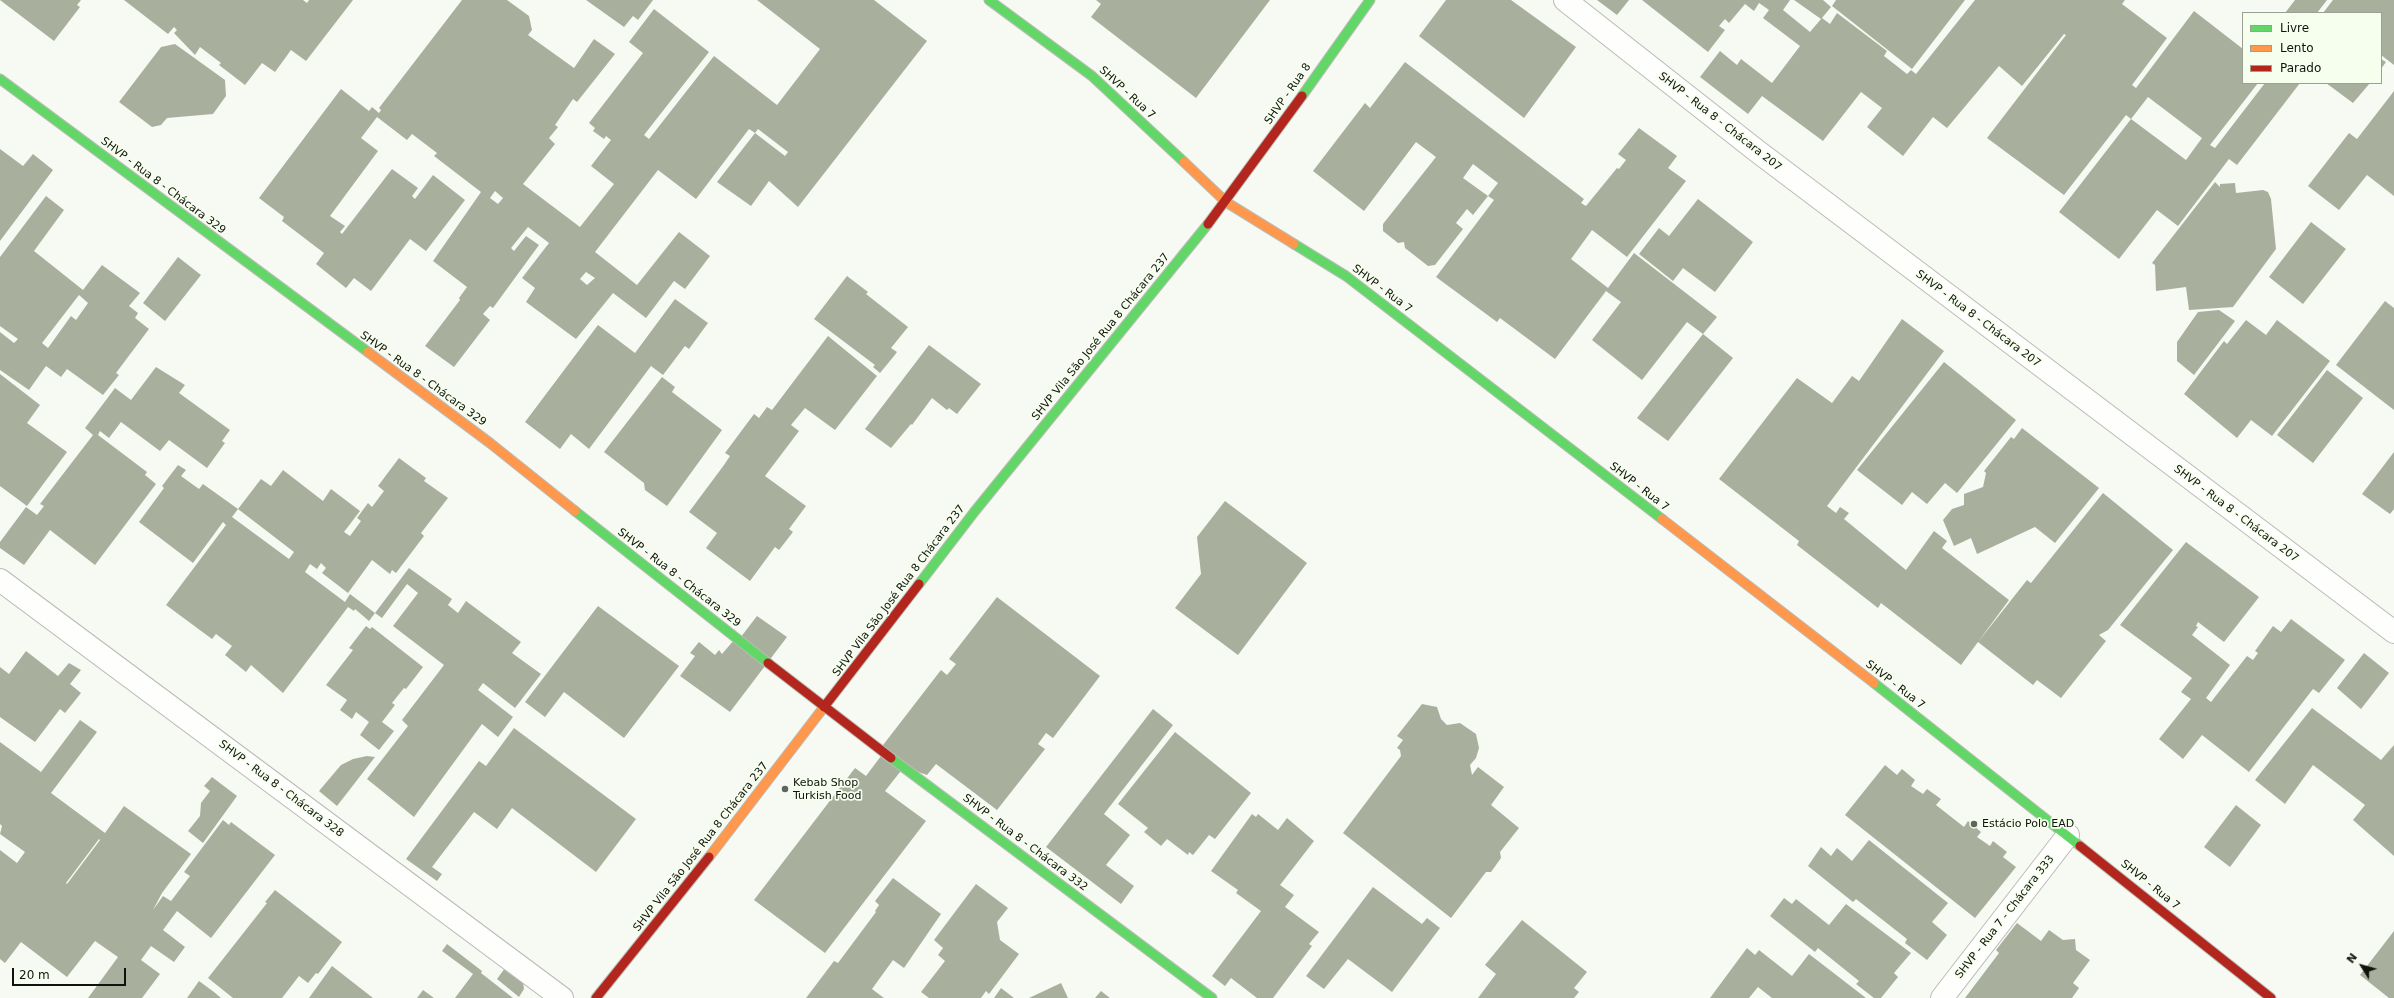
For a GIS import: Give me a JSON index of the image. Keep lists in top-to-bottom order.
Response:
{
  "streets": {
    "street": [
      "SHVP - Rua 7",
      "SHVP - Rua 8",
      "SHVP - Rua 8 - Chácara 207",
      "SHVP - Rua 8 - Chácara 329",
      "SHVP Vila São José Rua 8 Chácara 237",
      "SHVP - Rua 8 - Chácara 328",
      "SHVP - Rua 8 - Chácara 332",
      "SHVP - Rua 7 - Chácara 333"
    ]
  },
  "crossings": [
    ["SHVP - Rua 7", "SHVP - Rua 8"],
    ["SHVP - Rua 7", "SHVP Vila São José Rua 8 Chácara 237"],
    ["SHVP - Rua 7", "SHVP - Rua 7 - Chácara 333"],
    ["SHVP - Rua 8", "SHVP Vila São José Rua 8 Chácara 237"],
    ["SHVP - Rua 8 - Chácara 329", "SHVP Vila São José Rua 8 Chácara 237"],
    ["SHVP - Rua 8 - Chácara 329", "SHVP - Rua 8 - Chácara 332"],
    ["SHVP Vila São José Rua 8 Chácara 237", "SHVP - Rua 8 - Chácara 332"]
  ],
  "places": ["Kebab Shop Turkish Food", "Estácio Polo EAD"],
  "legend": ["Livre", "Lento", "Parado"],
  "scale_bar": "20 m",
  "north": "top left"
}
